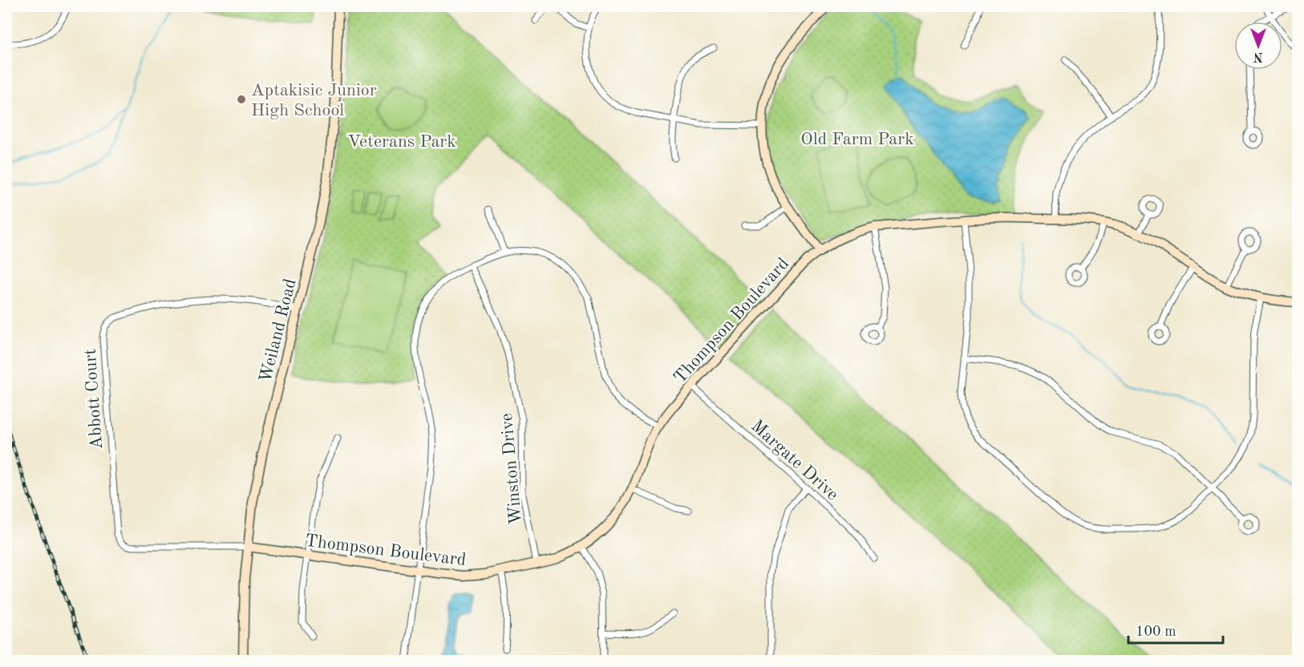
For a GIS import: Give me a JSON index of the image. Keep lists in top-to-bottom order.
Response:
{
  "streets": {
    "street": [
      "Thompson Boulevard",
      "Weiland Road",
      "Abbott Court",
      "Margate Drive",
      "Winston Drive"
    ]
  },
  "crossings": [
    ["Thompson Boulevard", "Weiland Road"],
    ["Thompson Boulevard", "Abbott Court"],
    ["Thompson Boulevard", "Margate Drive"],
    ["Thompson Boulevard", "Winston Drive"],
    ["Weiland Road", "Abbott Court"]
  ],
  "parks": ["Old Farm Park", "Veterans Park"],
  "places": ["Aptakisic Junior High School"],
  "scale_bar": "100 m",
  "north": "bottom"
}
